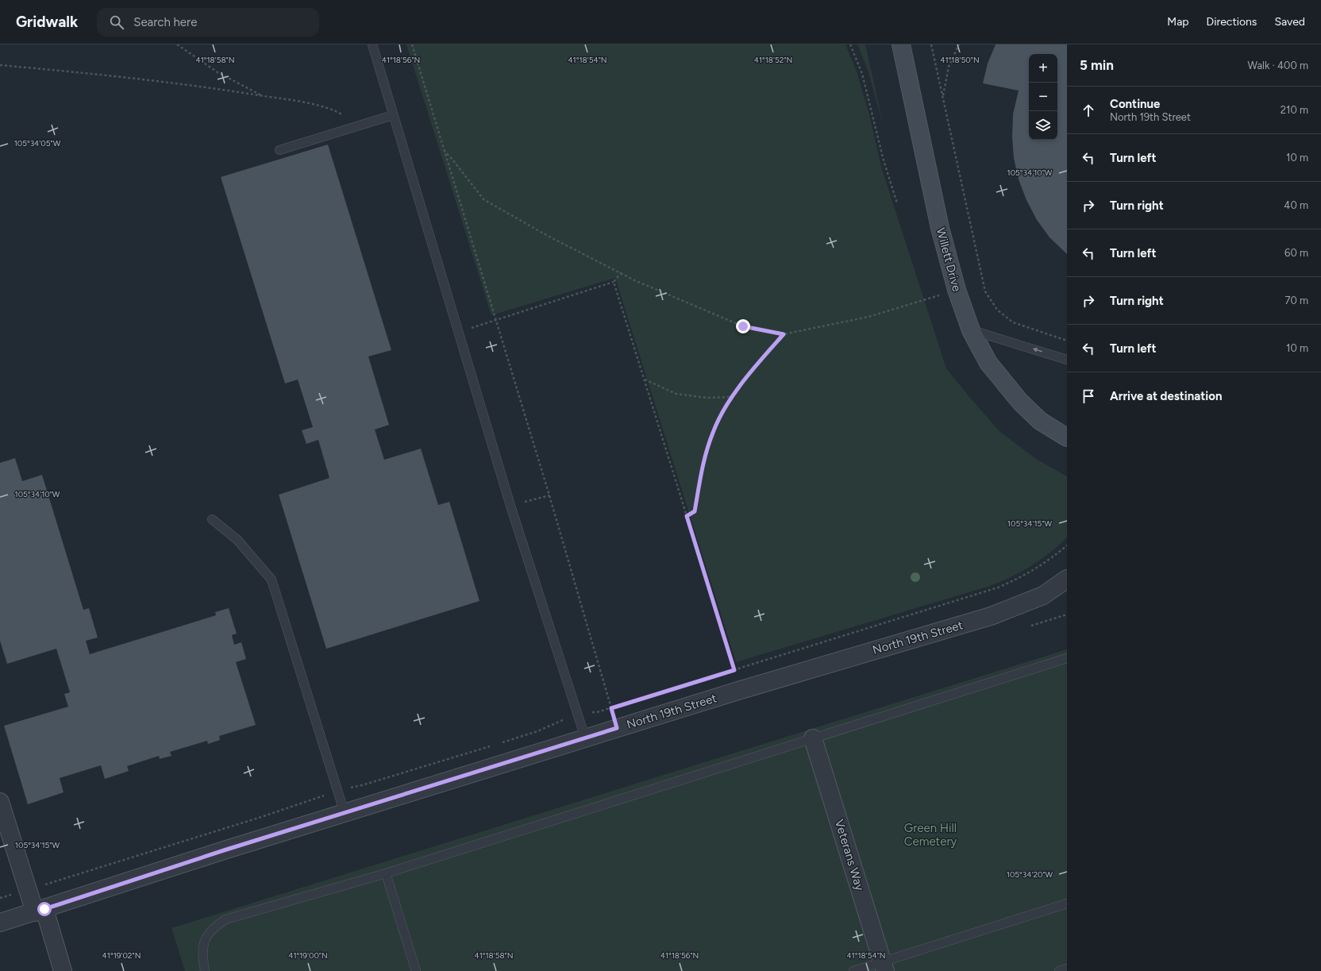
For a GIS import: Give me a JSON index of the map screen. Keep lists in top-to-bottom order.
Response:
{
  "streets": {
    "street": ["Willett Drive", "North 19th Street", "Veterans Way"]
  },
  "parks": ["Green Hill Cemetery"],
  "page": {
    "header": "Gridwalk",
    "search": "Search here",
    "nav": ["Map", "Directions", "Saved"],
    "heading": ["5 min", "Walk · 400 m"],
    "map_buttons": ["+", "−"],
    "list": [
      ["Continue", "North 19th Street", "210 m"],
      ["Turn left", "10 m"],
      ["Turn right", "40 m"],
      ["Turn left", "60 m"],
      ["Turn right", "70 m"],
      ["Turn left", "10 m"],
      "Arrive at destination"
    ]
  },
  "coordinates": [
    "41°18'58\"N",
    "41°18'56\"N",
    "41°18'54\"N",
    "41°18'52\"N",
    "41°18'50\"N",
    "105°34'05\"W",
    "105°34'10\"W",
    "105°34'15\"W",
    "105°34'20\"W",
    "41°19'02\"N",
    "41°19'00\"N"
  ]
}
